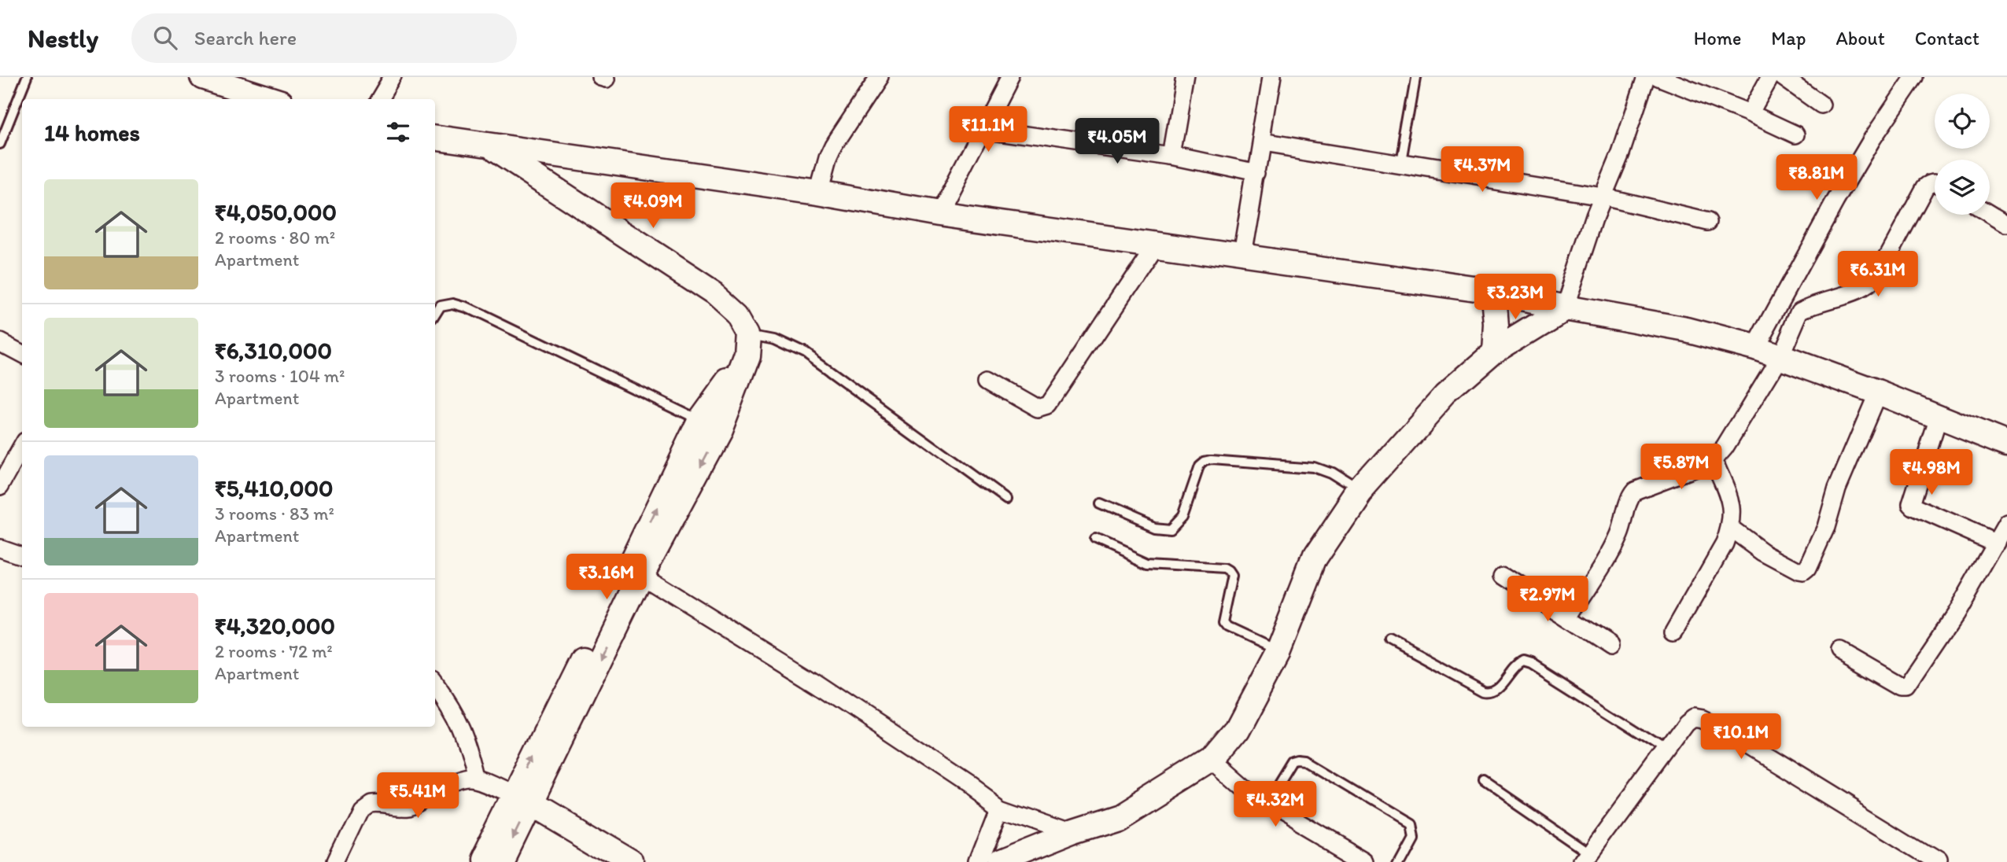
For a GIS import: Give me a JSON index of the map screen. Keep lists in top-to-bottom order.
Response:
{
  "page": {
    "header": "Nestly",
    "search": "Search here",
    "nav": [
      "Home",
      "Map",
      "About",
      "Contact"
    ],
    "heading": "14 homes",
    "price": [
      "₹11.1M",
      "₹4.05M",
      "₹4.37M",
      "₹8.81M",
      "₹4.09M",
      "₹6.31M",
      "₹3.23M",
      "₹5.87M",
      "₹4.98M",
      "₹3.16M",
      "₹2.97M",
      "₹10.1M",
      "₹5.41M",
      "₹4.32M"
    ],
    "list": [
      {
        "name": "₹4,050,000",
        "note": "2 rooms · 80 m² · Apartment"
      },
      {
        "name": "₹6,310,000",
        "note": "3 rooms · 104 m² · Apartment"
      },
      {
        "name": "₹5,410,000",
        "note": "3 rooms · 83 m² · Apartment"
      },
      {
        "name": "₹4,320,000",
        "note": "2 rooms · 72 m² · Apartment"
      }
    ]
  }
}
